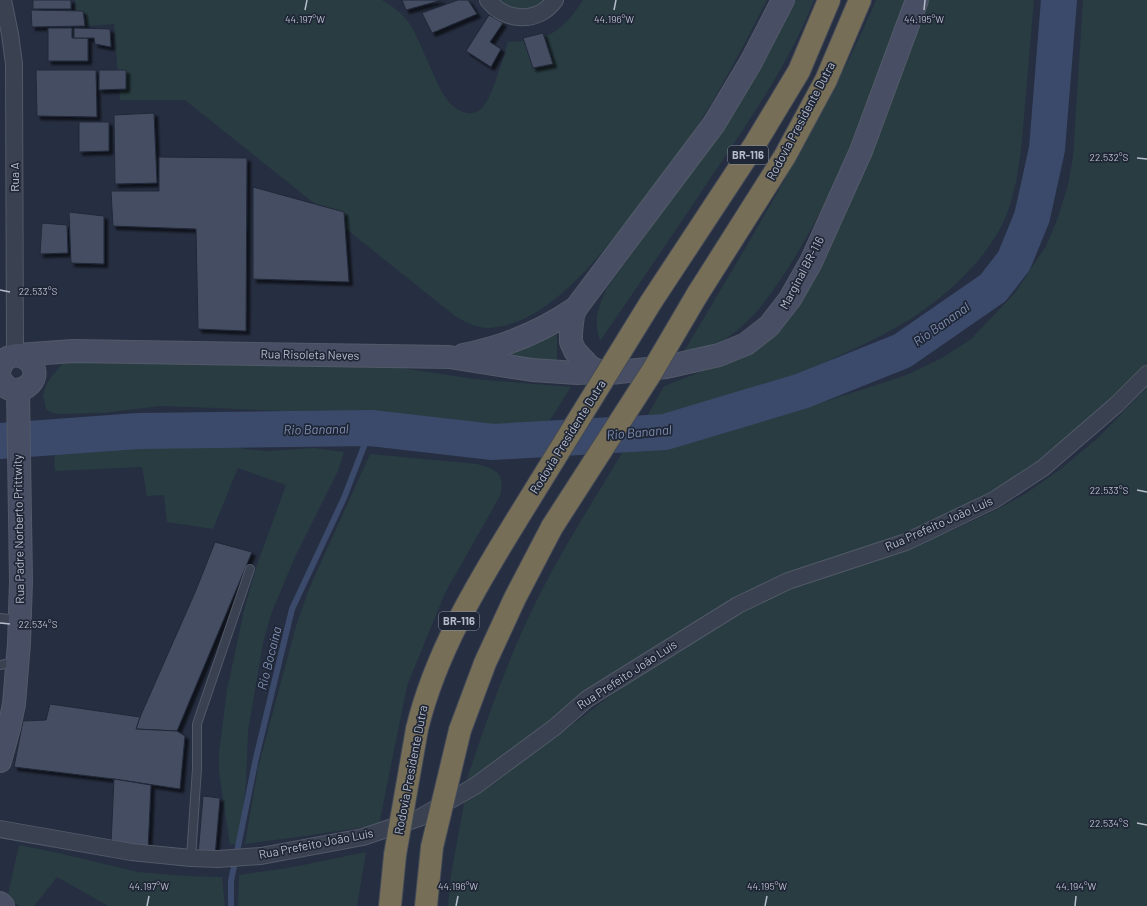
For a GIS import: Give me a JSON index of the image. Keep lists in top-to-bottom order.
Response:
{
  "streets": {
    "highway": ["Rodovia Presidente Dutra", "BR-116"],
    "main road": ["Marginal BR-116", "Rua Risoleta Neves", "Rua Padre Norberto Prittwity"],
    "street": ["Rua A", "Rua Prefeito João Luís"]
  },
  "crossings": [
    ["Rua A", "Rua Risoleta Neves"],
    ["Marginal BR-116", "Rua Risoleta Neves"]
  ],
  "water": ["Rio Bananal", "Rio Bocaína"],
  "coordinates": [
    "44.197°W",
    "44.196°W",
    "44.195°W",
    "22.532°S",
    "22.533°S",
    "22.534°S",
    "44.194°W"
  ]
}
